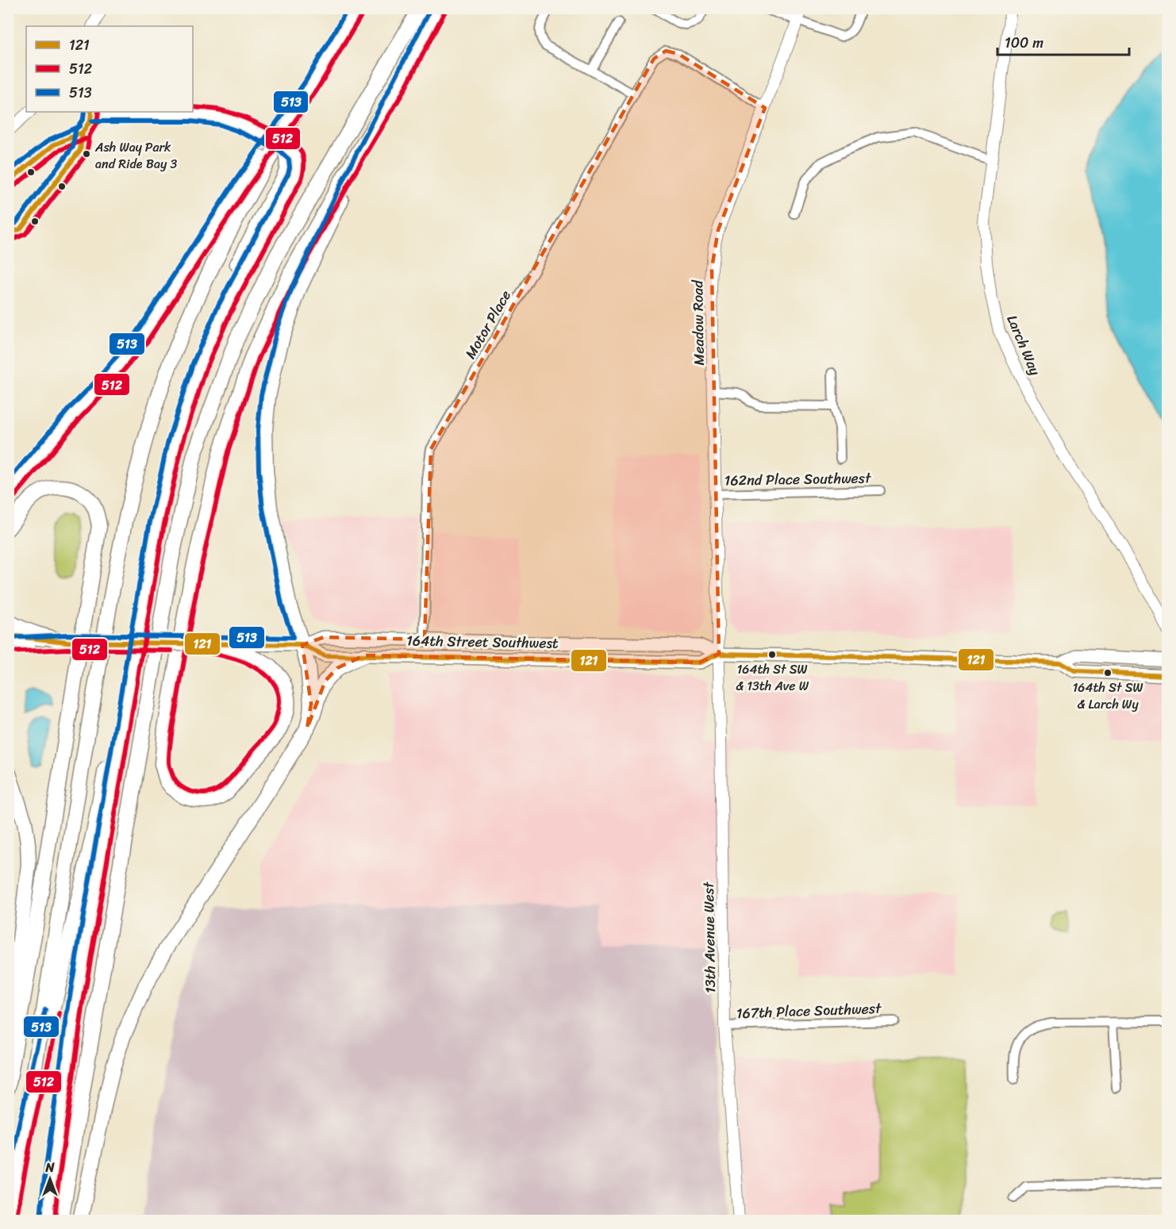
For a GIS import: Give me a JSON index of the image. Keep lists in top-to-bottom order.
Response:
{
  "streets": {
    "main road": ["164th Street Southwest"],
    "street": [
      "Meadow Road",
      "Motor Place",
      "Larch Way",
      "162nd Place Southwest",
      "13th Avenue West",
      "167th Place Southwest"
    ]
  },
  "crossings": [
    ["Meadow Road", "Motor Place"],
    ["Meadow Road", "162nd Place Southwest"],
    ["Meadow Road", "164th Street Southwest"],
    ["Meadow Road", "13th Avenue West"],
    ["Motor Place", "164th Street Southwest"],
    ["164th Street Southwest", "13th Avenue West"],
    ["13th Avenue West", "167th Place Southwest"]
  ],
  "places": ["Ash Way Park and Ride Bay 3", "164th St SW & 13th Ave W", "164th St SW & Larch Wy"],
  "lines": ["transit line 513", "transit line 512", "transit line 121"],
  "legend": ["121", "512", "513"],
  "scale_bar": "100 m",
  "north": "top"
}
